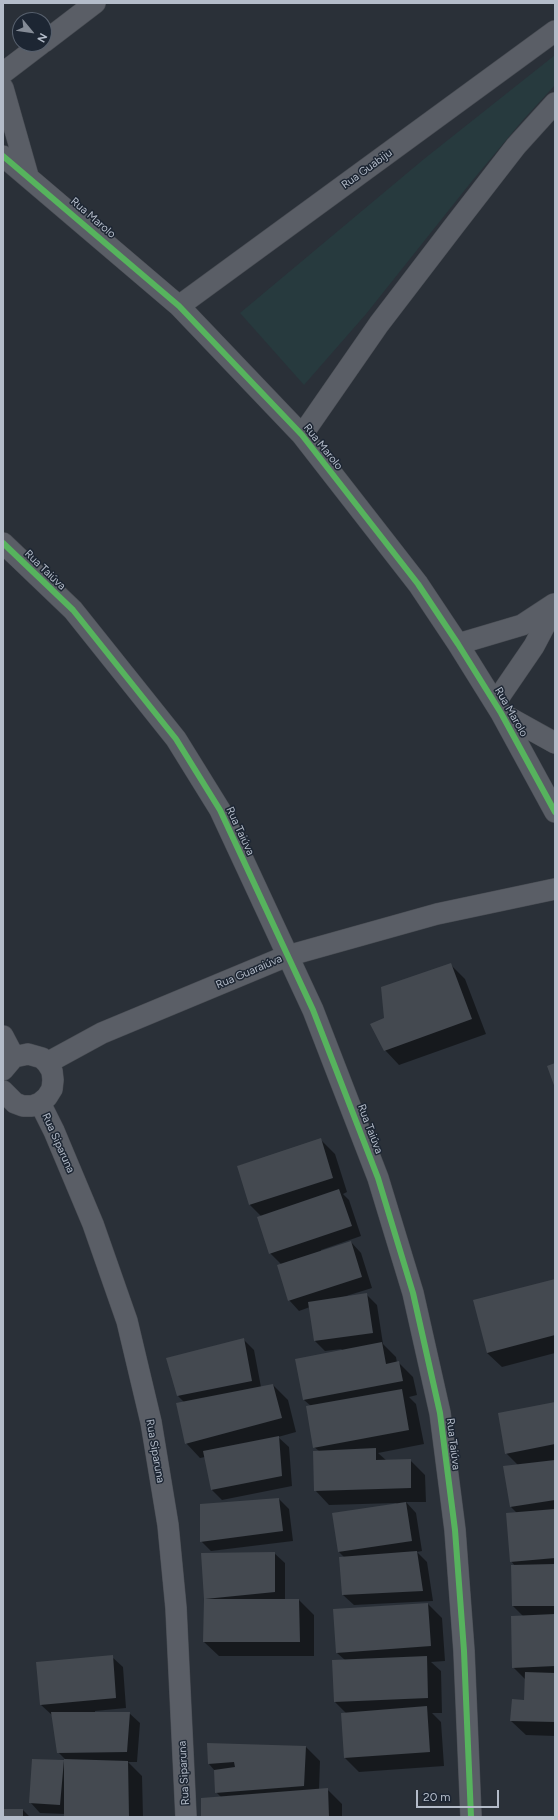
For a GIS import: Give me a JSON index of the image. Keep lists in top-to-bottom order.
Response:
{
  "streets": {
    "street": [
      "Rua Guabiju",
      "Rua Marolo",
      "Rua Taiúva",
      "Rua Guaraiúva",
      "Rua Siparuna"
    ]
  },
  "crossings": [
    ["Rua Guabiju", "Rua Marolo"],
    ["Rua Taiúva", "Rua Guaraiúva"]
  ],
  "scale_bar": "20 m",
  "north": "bottom right"
}
